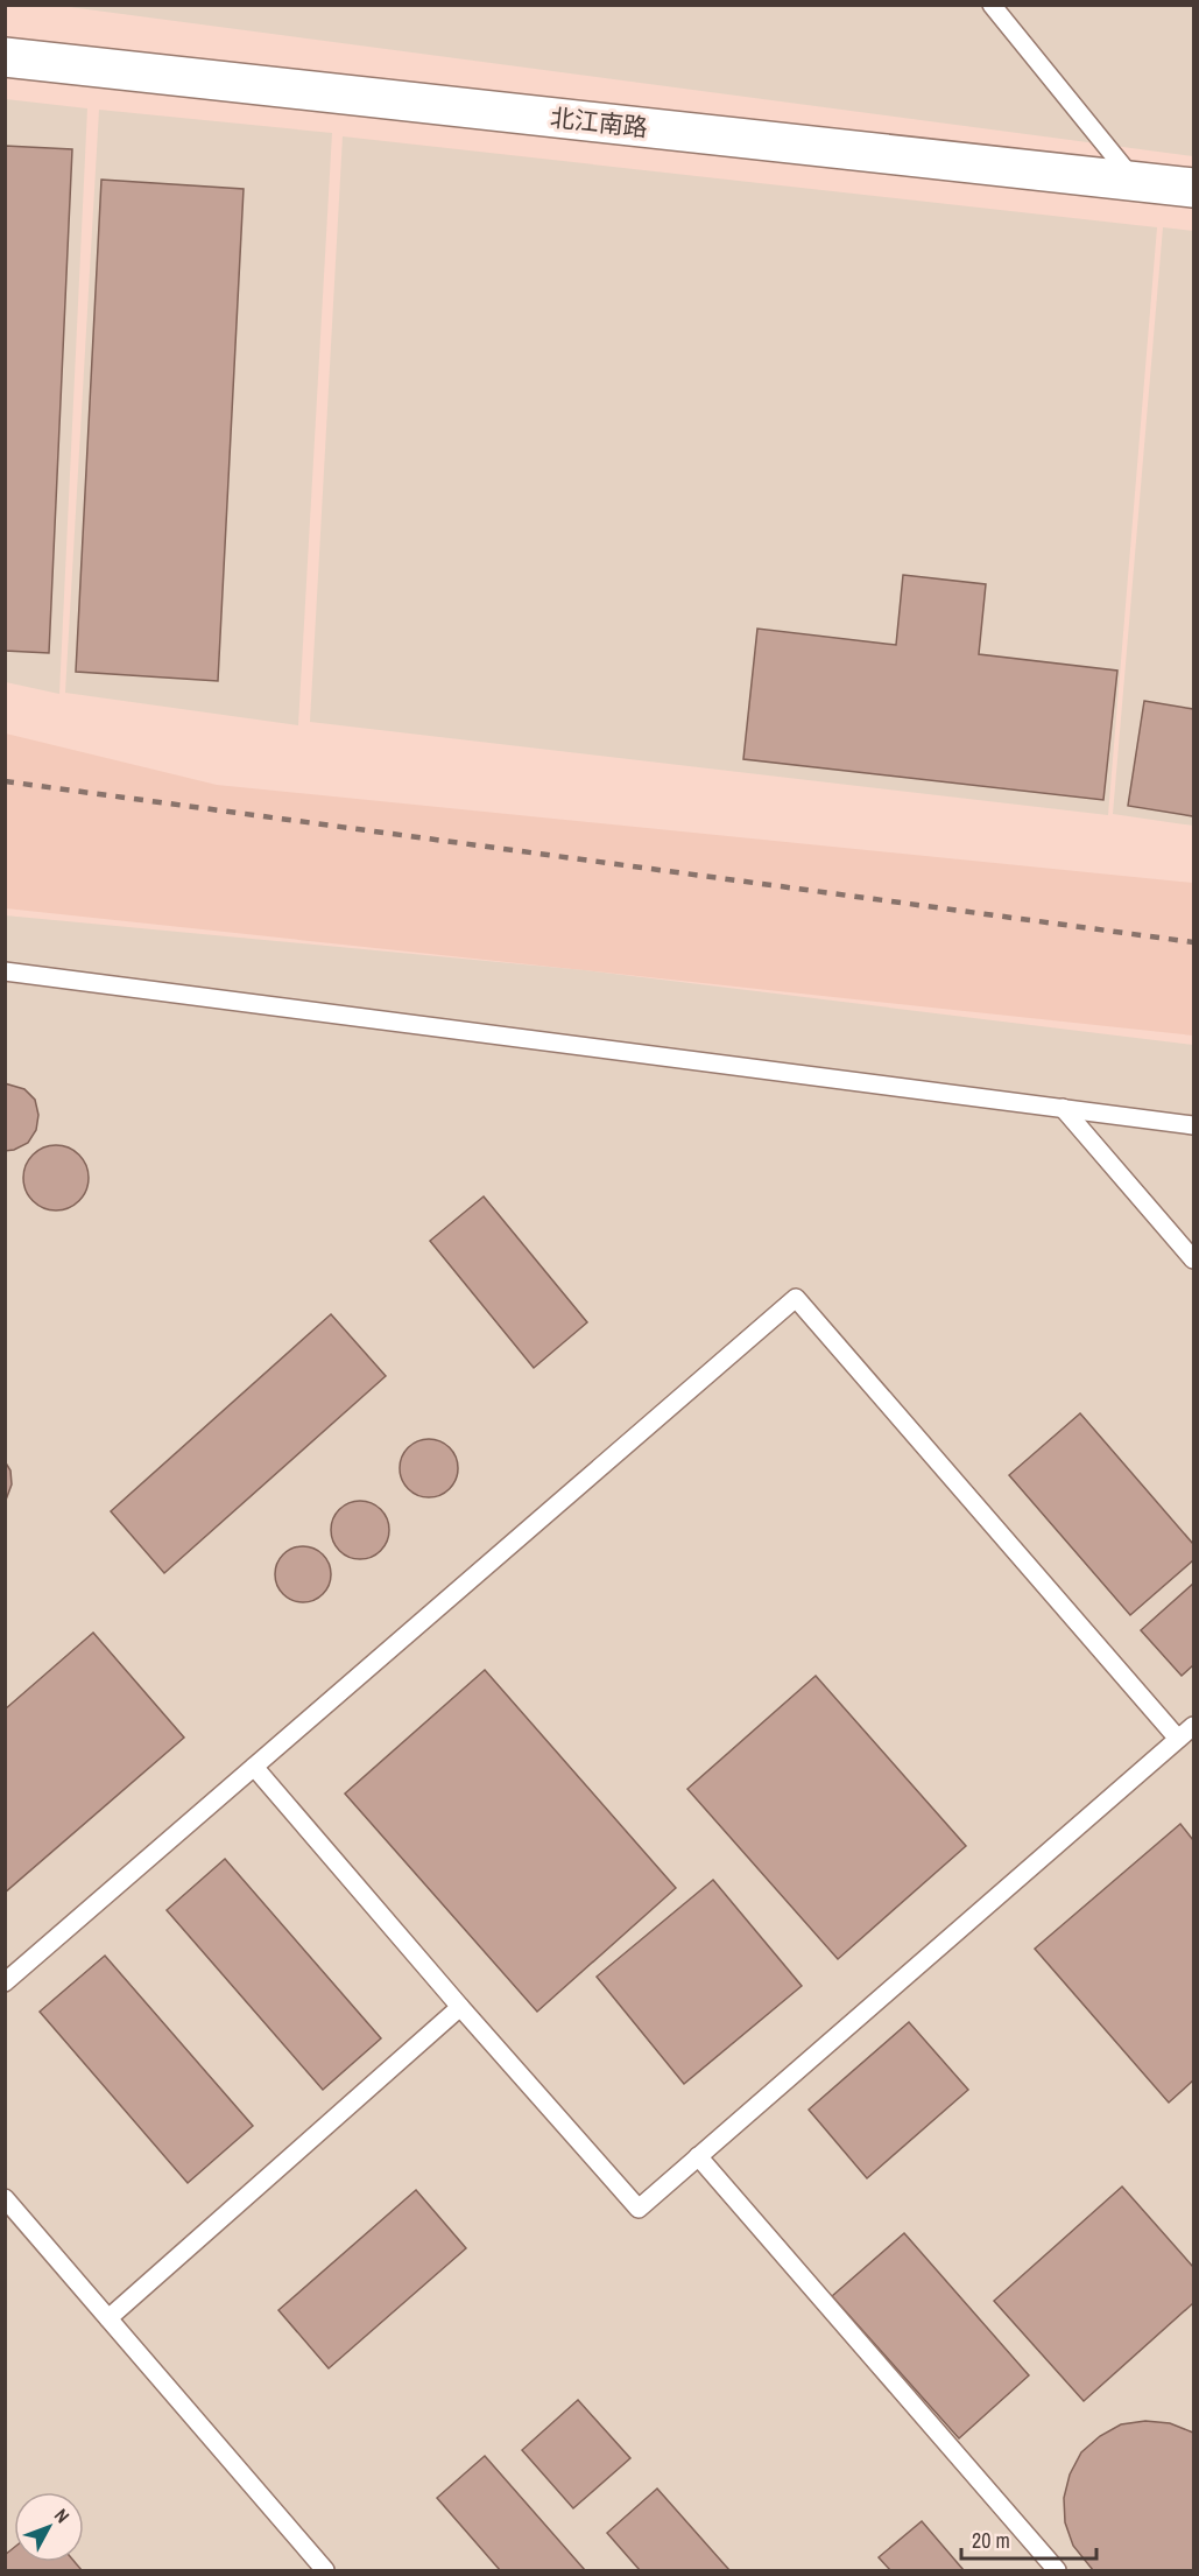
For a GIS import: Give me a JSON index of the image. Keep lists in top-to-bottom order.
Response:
{
  "streets": {
    "street": ["北江南路"]
  },
  "scale_bar": "20 m",
  "north": "top right"
}
